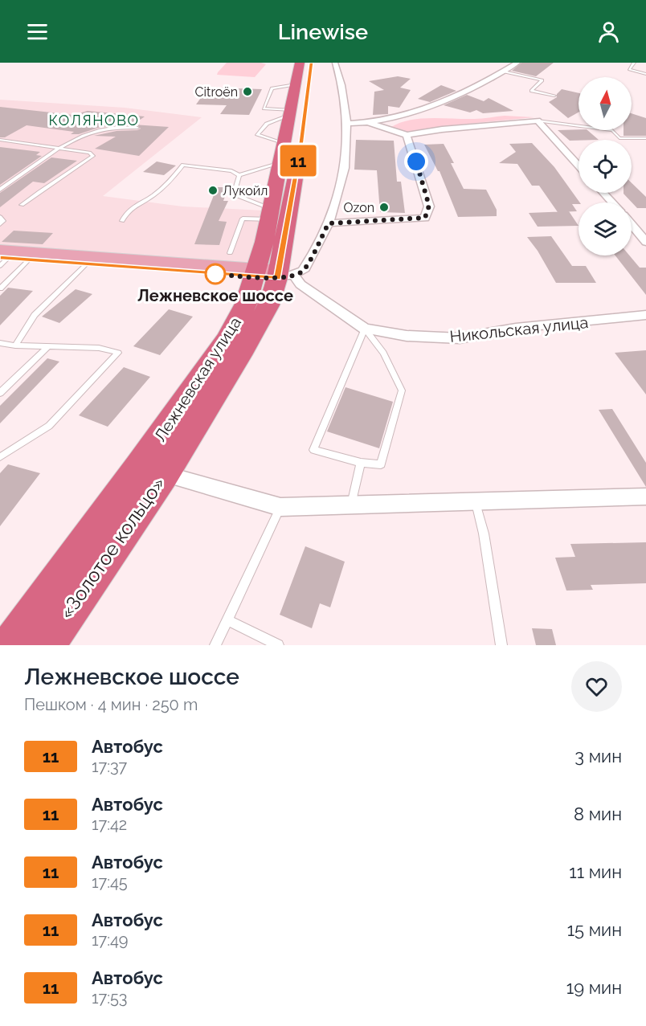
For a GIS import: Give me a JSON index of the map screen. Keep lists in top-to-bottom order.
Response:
{
  "streets": {
    "highway": ["Лежневская улица", "«Золотое кольцо»"],
    "street": ["Никольская улица"]
  },
  "crossings": [
    ["Никольская улица", "Лежневская улица"],
    ["Лежневская улица", "«Золотое кольцо»"]
  ],
  "districts": ["КОЛЯНОВО"],
  "places": [
    "Citroën",
    "Лукойл",
    "Ozon",
    "Лежневское шоссе"
  ],
  "lines": ["bus line 11"],
  "north": "top",
  "page": {
    "header": "Linewise",
    "on_map": "11",
    "heading": ["Лежневское шоссе", "Пешком · 4 мин · 250 m"],
    "list": [
      {
        "mark": "11",
        "name": "Автобус",
        "note": "17:37",
        "value": "3 мин"
      },
      {
        "mark": "11",
        "name": "Автобус",
        "note": "17:42",
        "value": "8 мин"
      },
      {
        "mark": "11",
        "name": "Автобус",
        "note": "17:45",
        "value": "11 мин"
      },
      {
        "mark": "11",
        "name": "Автобус",
        "note": "17:49",
        "value": "15 мин"
      },
      {
        "mark": "11",
        "name": "Автобус",
        "note": "17:53",
        "value": "19 мин"
      }
    ]
  }
}
